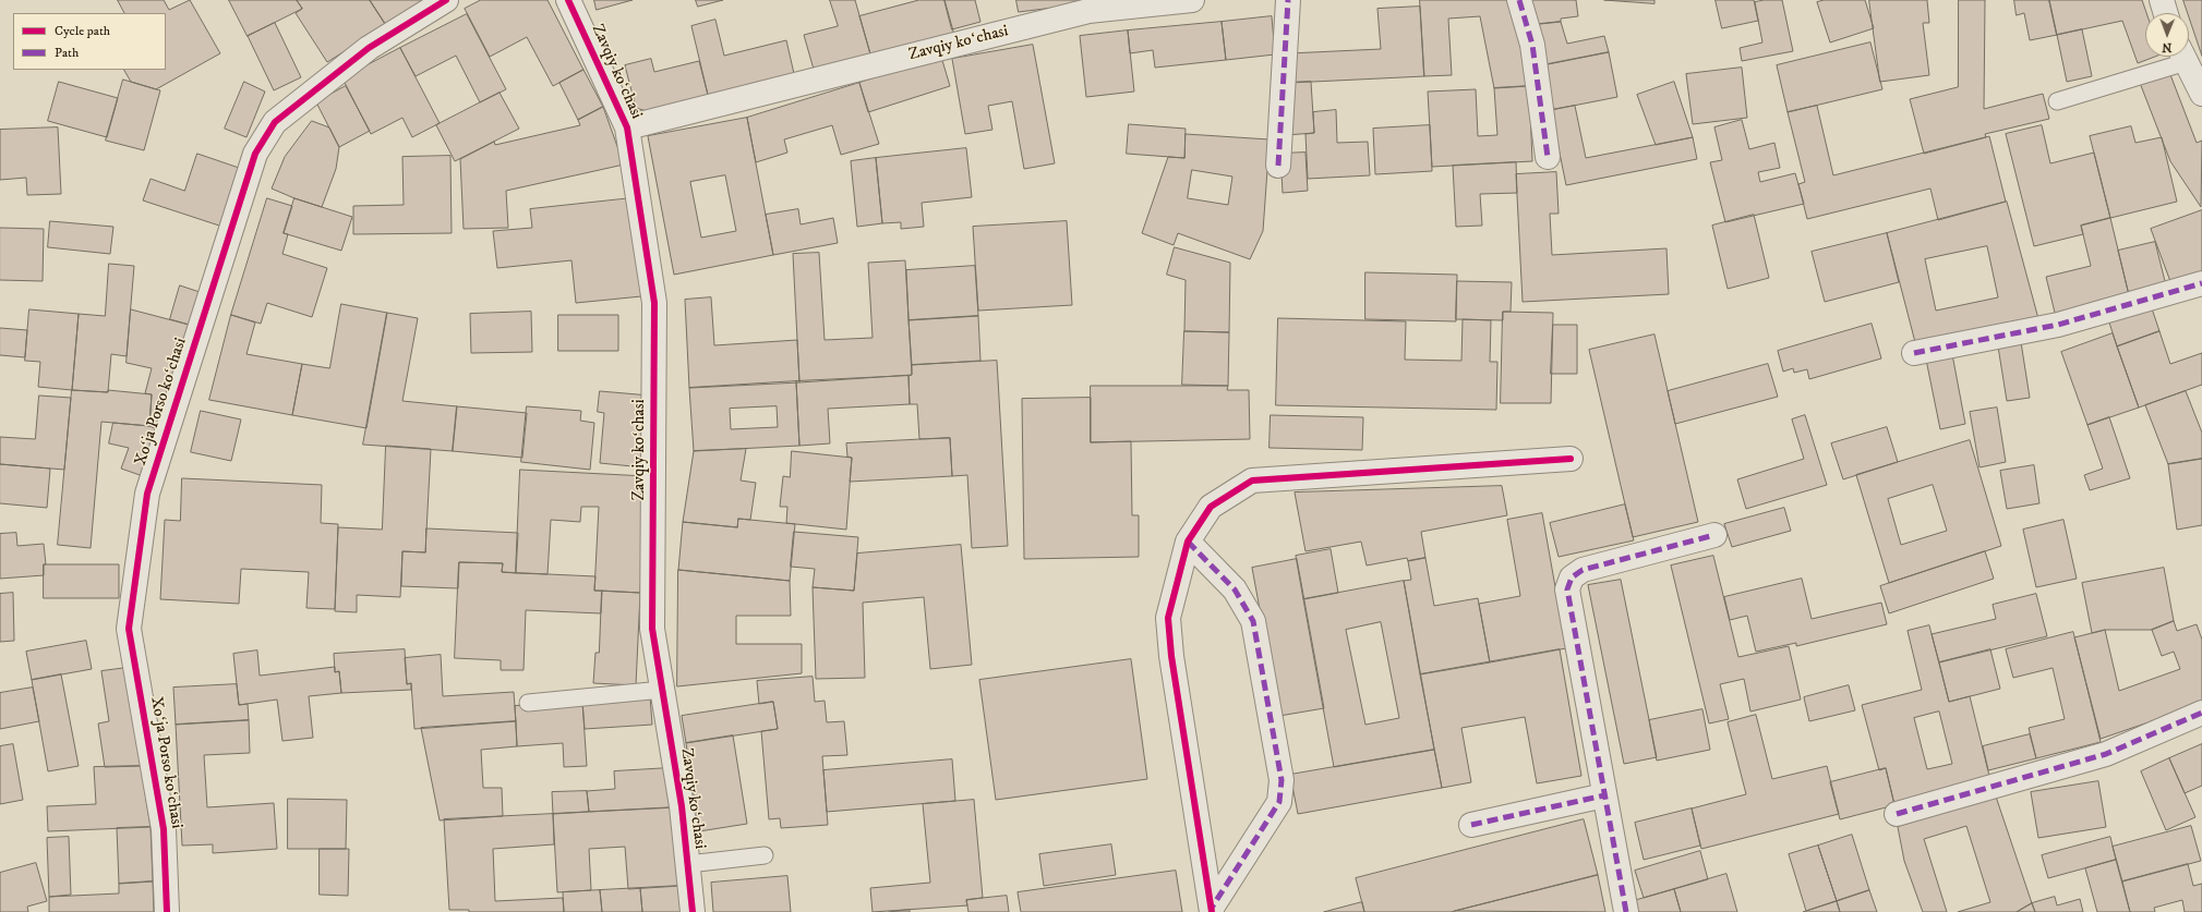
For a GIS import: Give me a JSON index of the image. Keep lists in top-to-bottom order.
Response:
{
  "streets": {
    "street": ["Zavqiy koʻchasi", "Xoʻja Porso koʻchasi"]
  },
  "legend": ["Cycle path", "Path"],
  "north": "bottom"
}
